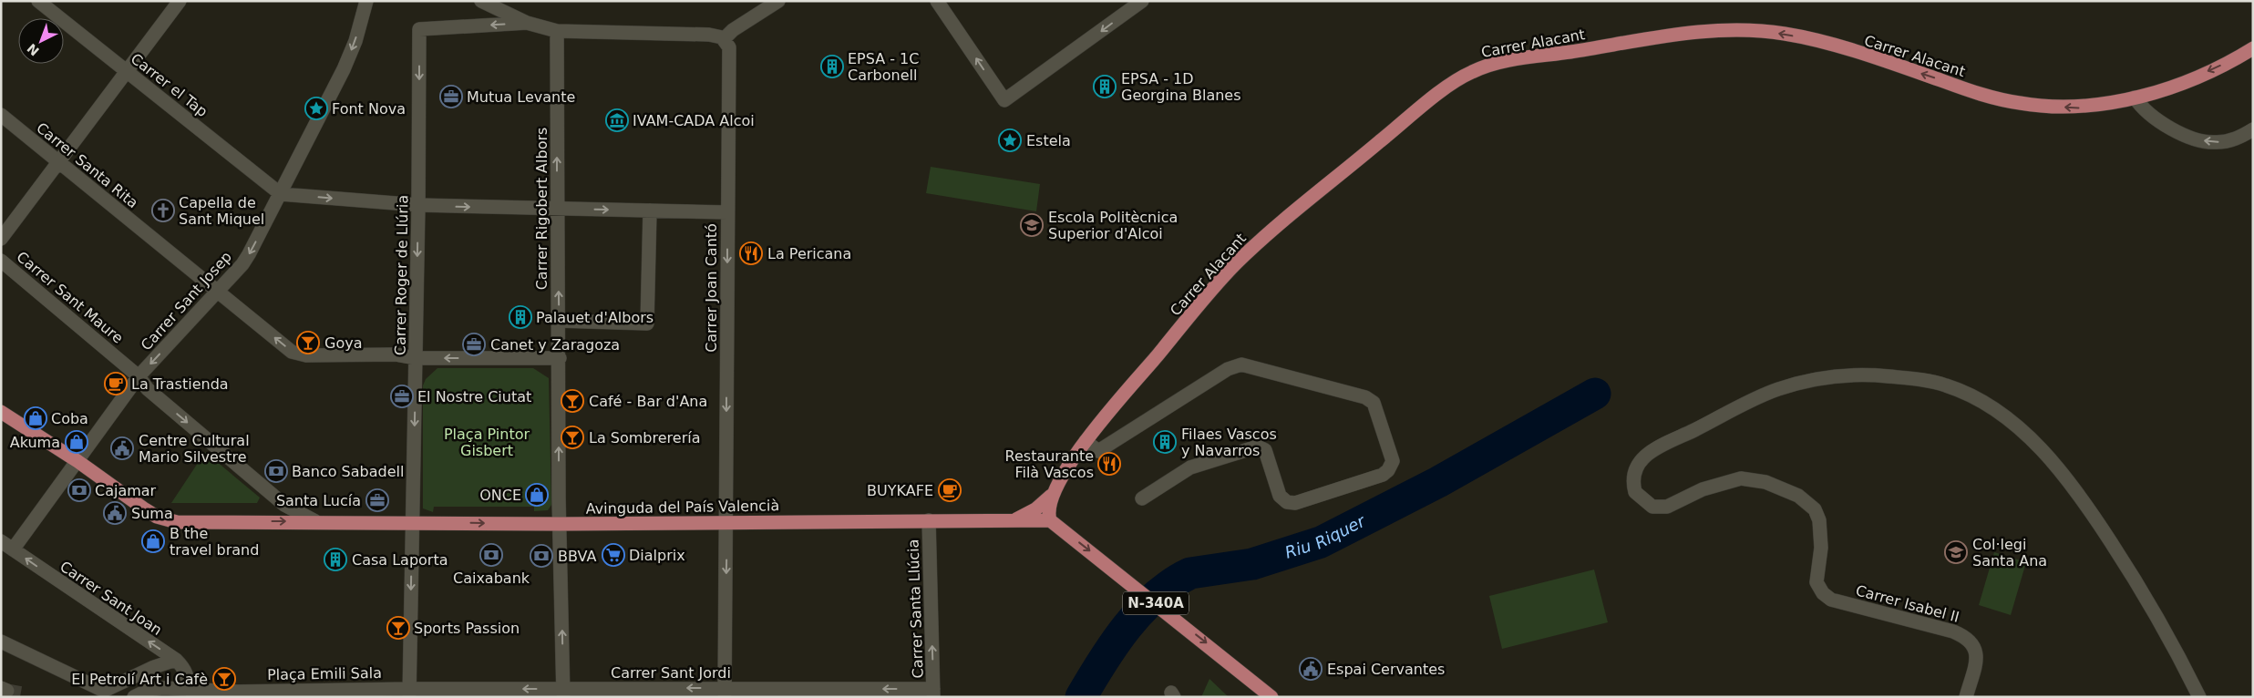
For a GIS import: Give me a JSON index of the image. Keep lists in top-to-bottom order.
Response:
{
  "streets": {
    "main road": ["Carrer Alacant", "Avinguda del País Valencià", "N-340A"],
    "street": [
      "Carrer el Tap",
      "Carrer Santa Rita",
      "Carrer Rigobert Albors",
      "Carrer Roger de Llúria",
      "Carrer Joan Cantó",
      "Carrer Sant Maure",
      "Carrer Sant Josep",
      "Carrer Sant Joan",
      "Carrer Isabel II",
      "Carrer Santa Llúcia",
      "Carrer Sant Jordi",
      "Plaça Emili Sala"
    ]
  },
  "crossings": [
    ["Carrer Alacant", "Avinguda del País Valencià"],
    ["Carrer Alacant", "N-340A"],
    ["Carrer el Tap", "Carrer Sant Josep"],
    ["Carrer Santa Rita", "Carrer Roger de Llúria"],
    ["Carrer Santa Rita", "Carrer Sant Josep"],
    ["Carrer Rigobert Albors", "Avinguda del País Valencià"],
    ["Carrer Rigobert Albors", "Carrer Sant Jordi"],
    ["Carrer Roger de Llúria", "Avinguda del País Valencià"],
    ["Carrer Roger de Llúria", "Carrer Sant Jordi"],
    ["Carrer Roger de Llúria", "Plaça Emili Sala"],
    ["Carrer Joan Cantó", "Avinguda del País Valencià"],
    ["Carrer Joan Cantó", "Carrer Sant Jordi"],
    ["Carrer Sant Maure", "Carrer Sant Josep"],
    ["Carrer Sant Maure", "Avinguda del País Valencià"],
    ["Carrer Sant Josep", "Avinguda del País Valencià"],
    ["Carrer Sant Josep", "Carrer Sant Joan"],
    ["Avinguda del País Valencià", "N-340A"],
    ["Avinguda del País Valencià", "Carrer Santa Llúcia"],
    ["Carrer Sant Joan", "Plaça Emili Sala"],
    ["Carrer Santa Llúcia", "Carrer Sant Jordi"],
    ["Carrer Sant Jordi", "Plaça Emili Sala"]
  ],
  "one_way": [
    "Carrer Alacant",
    "Carrer Santa Rita",
    "Carrer Rigobert Albors",
    "Carrer Roger de Llúria",
    "Carrer Joan Cantó",
    "Carrer Sant Josep",
    "Avinguda del País Valencià",
    "Carrer Sant Joan",
    "Carrer Santa Llúcia",
    "Carrer Sant Jordi"
  ],
  "water": ["Riu Riquer"],
  "parks": ["Plaça Pintor Gisbert"],
  "places": {
    "building": [
      "EPSA - 1C Carbonell",
      "EPSA - 1D Georgina Blanes",
      "Palauet d'Albors",
      "Filaes Vascos y Navarros",
      "Casa Laporta"
    ],
    "office": [
      "Mutua Levante",
      "Canet y Zaragoza",
      "El Nostre Ciutat",
      "Santa Lucía"
    ],
    "place": ["Font Nova", "Estela"],
    "museum": ["IVAM-CADA Alcoi"],
    "church": ["Capella de Sant Miquel"],
    "school or university": ["Escola Politècnica Superior d'Alcoi", "Col·legi Santa Ana"],
    "restaurant": ["La Pericana", "Restaurante Filà Vascos"],
    "bar": [
      "Goya",
      "Café - Bar d'Ana",
      "La Sombrerería",
      "Sports Passion",
      "El Petrolí Art i Cafè"
    ],
    "cafe": ["La Trastienda", "BUYKAFE"],
    "shop": [
      "Coba",
      "Akuma",
      "ONCE",
      "B the travel brand"
    ],
    "public building": ["Centre Cultural Mario Silvestre", "Suma", "Espai Cervantes"],
    "bank": [
      "Banco Sabadell",
      "Cajamar",
      "Caixabank",
      "BBVA"
    ],
    "supermarket": ["Dialprix"]
  },
  "north": "bottom left"
}
